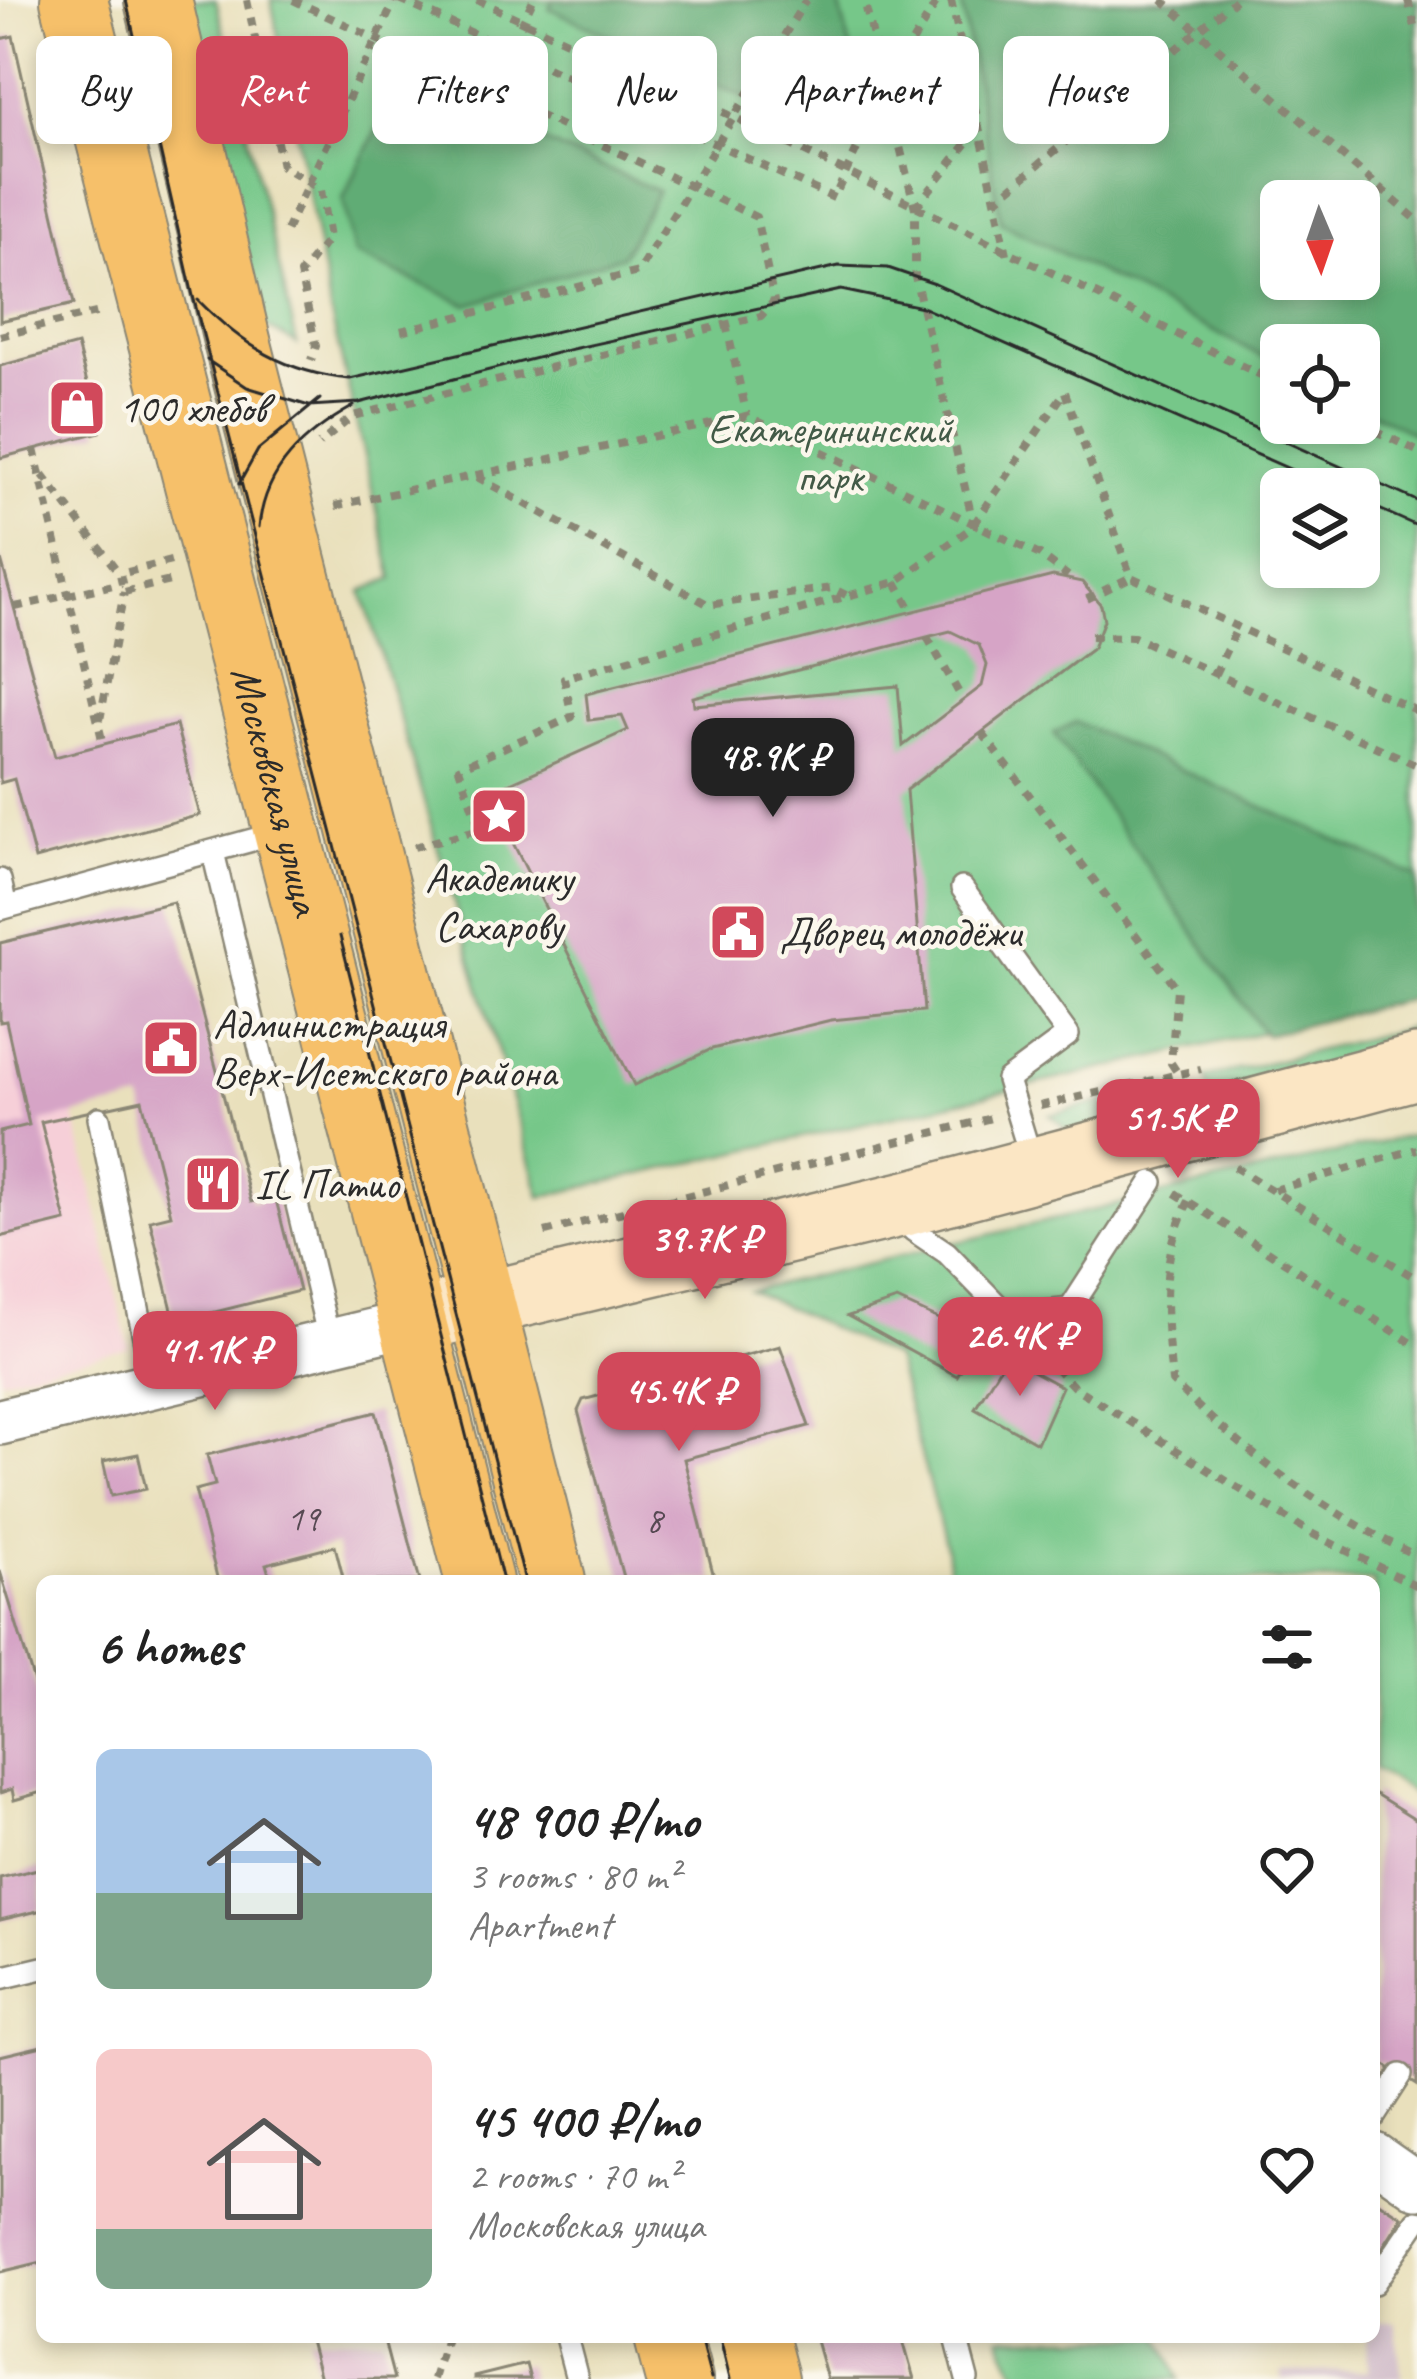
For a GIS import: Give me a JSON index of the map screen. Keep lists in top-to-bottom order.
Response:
{
  "streets": {
    "main road": ["Московская улица"]
  },
  "parks": ["Екатерининский парк"],
  "places": {
    "shop": ["100 хлебов"],
    "place": ["Академику Сахарову"],
    "public building": ["Дворец молодёжи", "Администрация Верх-Исетского района"],
    "restaurant": ["IL Патио"]
  },
  "house_numbers": ["19", "8"],
  "north": "bottom",
  "page": {
    "chip": [
      "Buy",
      "Rent",
      "Filters",
      "New",
      "Apartment",
      "House"
    ],
    "price": [
      "48.9K ₽",
      "51.5K ₽",
      "39.7K ₽",
      "26.4K ₽",
      "41.1K ₽",
      "45.4K ₽"
    ],
    "heading": "6 homes",
    "list": [
      {
        "name": "48 900 ₽/mo",
        "note": "3 rooms · 80 m² · Apartment"
      },
      {
        "name": "45 400 ₽/mo",
        "note": "2 rooms · 70 m² · Московская улица"
      }
    ]
  }
}
